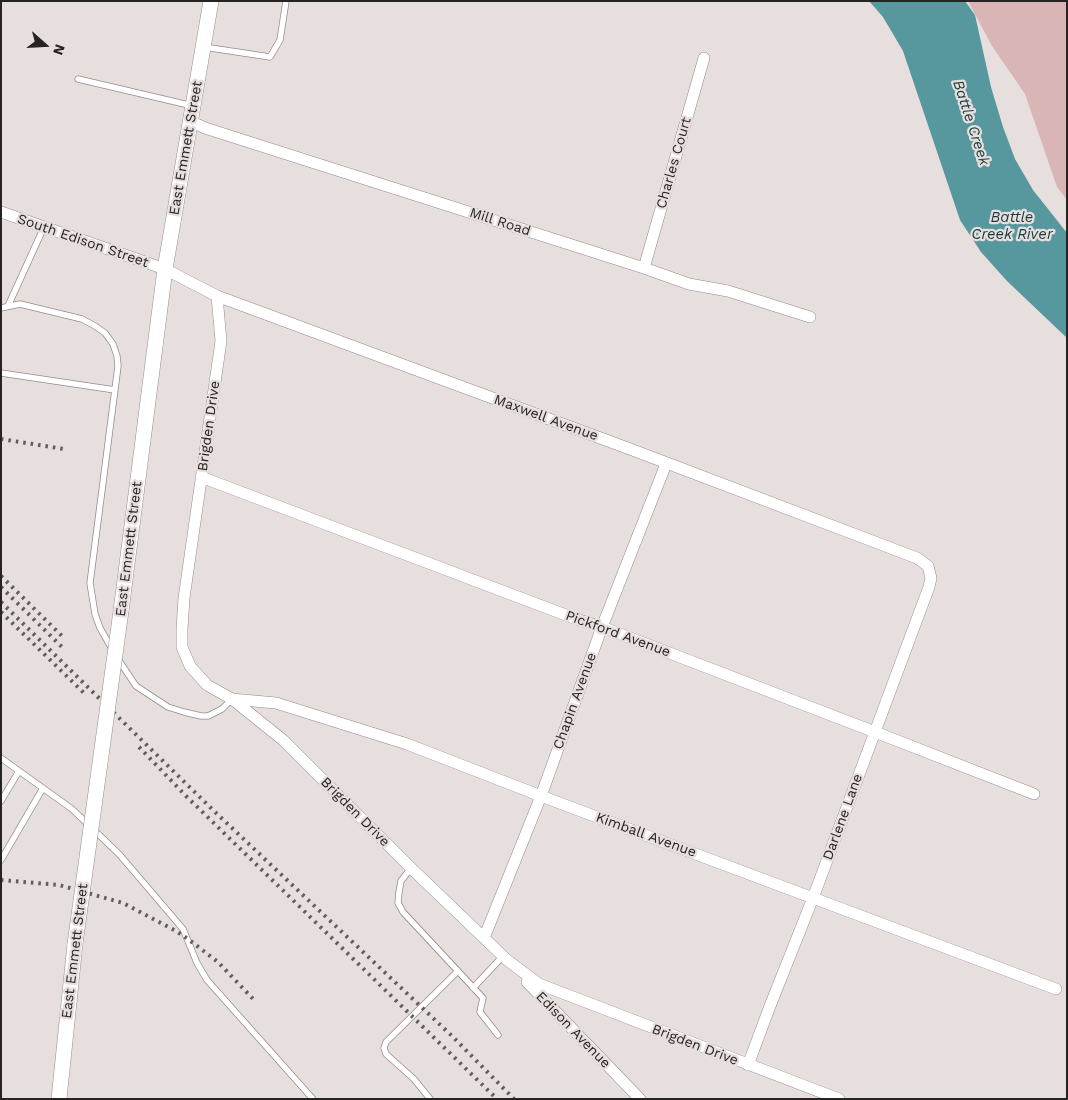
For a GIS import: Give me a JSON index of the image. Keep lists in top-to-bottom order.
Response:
{
  "streets": {
    "street": [
      "East Emmett Street",
      "Charles Court",
      "Mill Road",
      "South Edison Street",
      "Maxwell Avenue",
      "Brigden Drive",
      "Pickford Avenue",
      "Chapin Avenue",
      "Darlene Lane",
      "Kimball Avenue",
      "Edison Avenue"
    ]
  },
  "crossings": [
    ["East Emmett Street", "Mill Road"],
    ["East Emmett Street", "South Edison Street"],
    ["East Emmett Street", "Maxwell Avenue"],
    ["Charles Court", "Mill Road"],
    ["South Edison Street", "Maxwell Avenue"],
    ["Maxwell Avenue", "Brigden Drive"],
    ["Maxwell Avenue", "Chapin Avenue"],
    ["Maxwell Avenue", "Darlene Lane"],
    ["Brigden Drive", "Pickford Avenue"],
    ["Brigden Drive", "Chapin Avenue"],
    ["Brigden Drive", "Darlene Lane"],
    ["Brigden Drive", "Kimball Avenue"],
    ["Brigden Drive", "Edison Avenue"],
    ["Pickford Avenue", "Chapin Avenue"],
    ["Pickford Avenue", "Darlene Lane"],
    ["Chapin Avenue", "Kimball Avenue"],
    ["Darlene Lane", "Kimball Avenue"]
  ],
  "water": ["Battle Creek", "Battle Creek River"],
  "north": "right"
}
